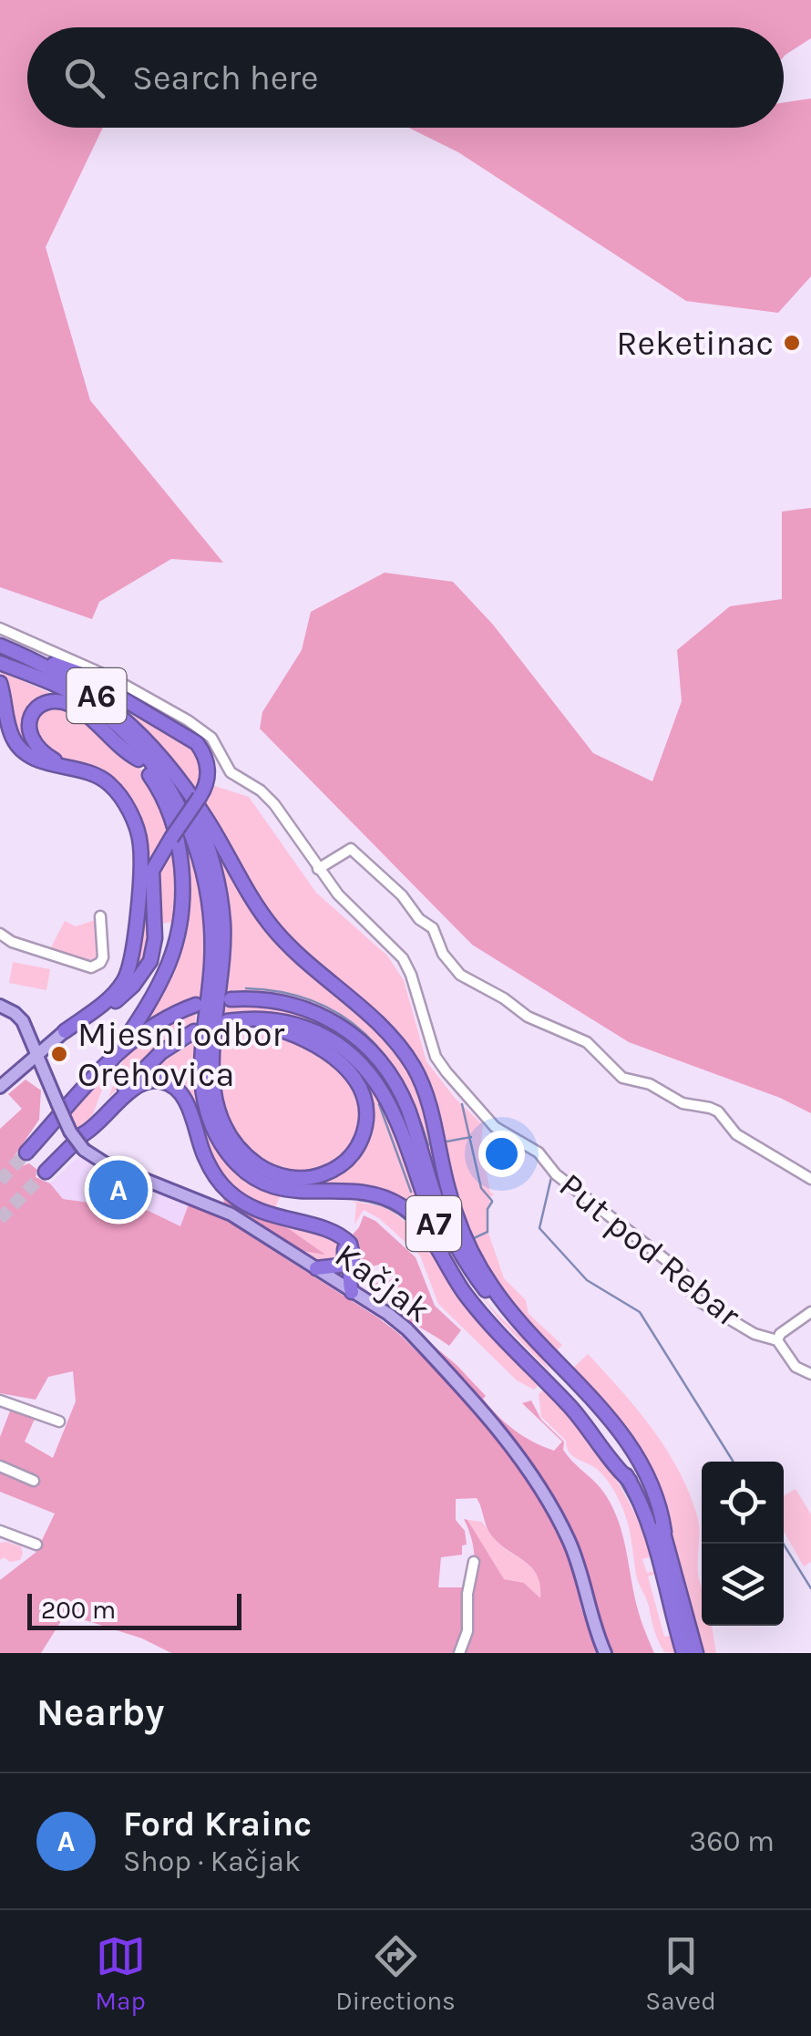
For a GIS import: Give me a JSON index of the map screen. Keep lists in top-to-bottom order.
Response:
{
  "streets": {
    "highway": ["A6", "A7"],
    "main road": ["Kačjak"],
    "street": ["Put pod Rebar"]
  },
  "crossings": [
    ["A6", "A7"]
  ],
  "places": ["Reketinac", "Mjesni odbor Orehovica"],
  "scale_bar": "200 m",
  "page": {
    "search": "Search here",
    "pins": "A",
    "scale": "200 m",
    "heading": "Nearby",
    "list": [
      {
        "mark": "A",
        "name": "Ford Krainc",
        "note": "Shop · Kačjak",
        "value": "360 m"
      }
    ],
    "nav": ["Map", "Directions", "Saved"]
  }
}
